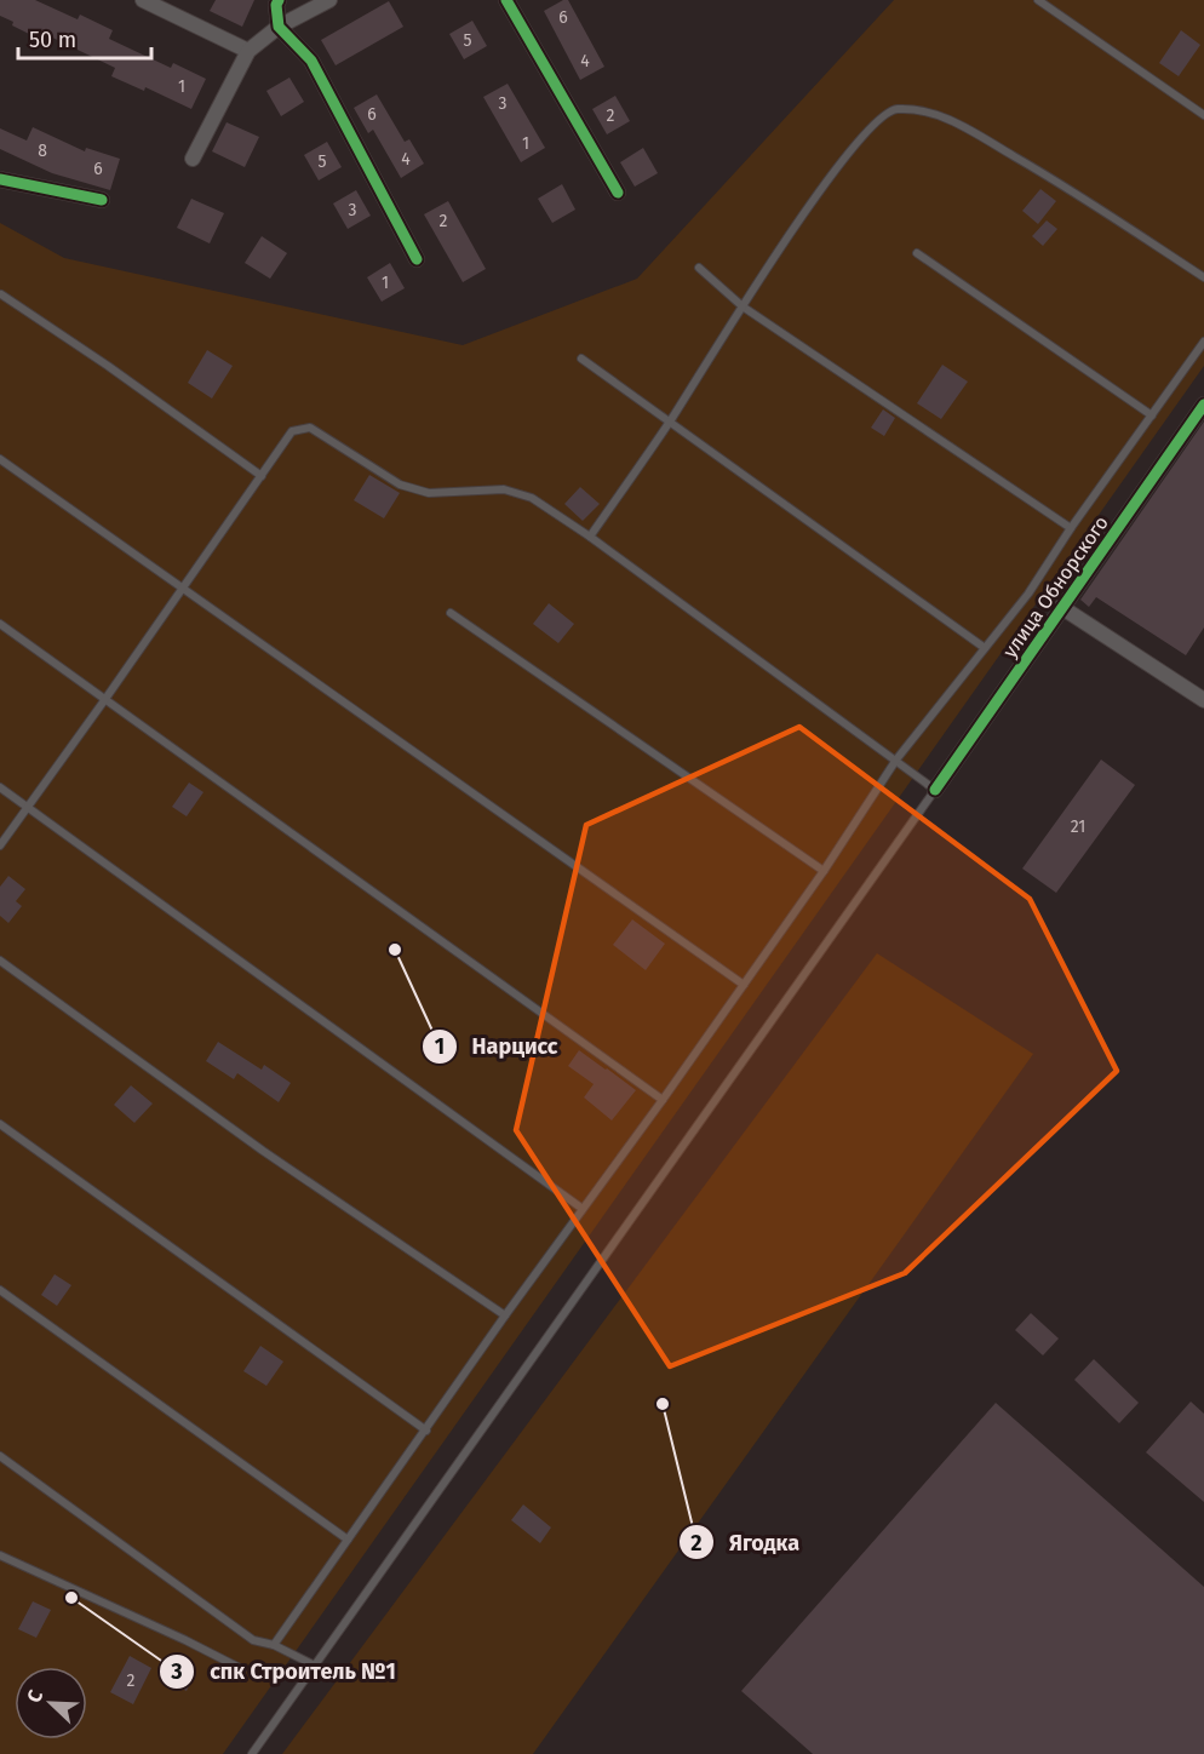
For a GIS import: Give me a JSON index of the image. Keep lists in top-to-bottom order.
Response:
{
  "streets": {
    "street": ["улица Обнорского"]
  },
  "places": ["Нарцисс", "Ягодка", "спк Строитель №1"],
  "house_numbers": [
    "6",
    "5",
    "4",
    "1",
    "3",
    "6",
    "2",
    "1",
    "8",
    "4",
    "5",
    "6",
    "3",
    "2",
    "1",
    "21",
    "2"
  ],
  "scale_bar": "50 m",
  "north": "top left"
}
